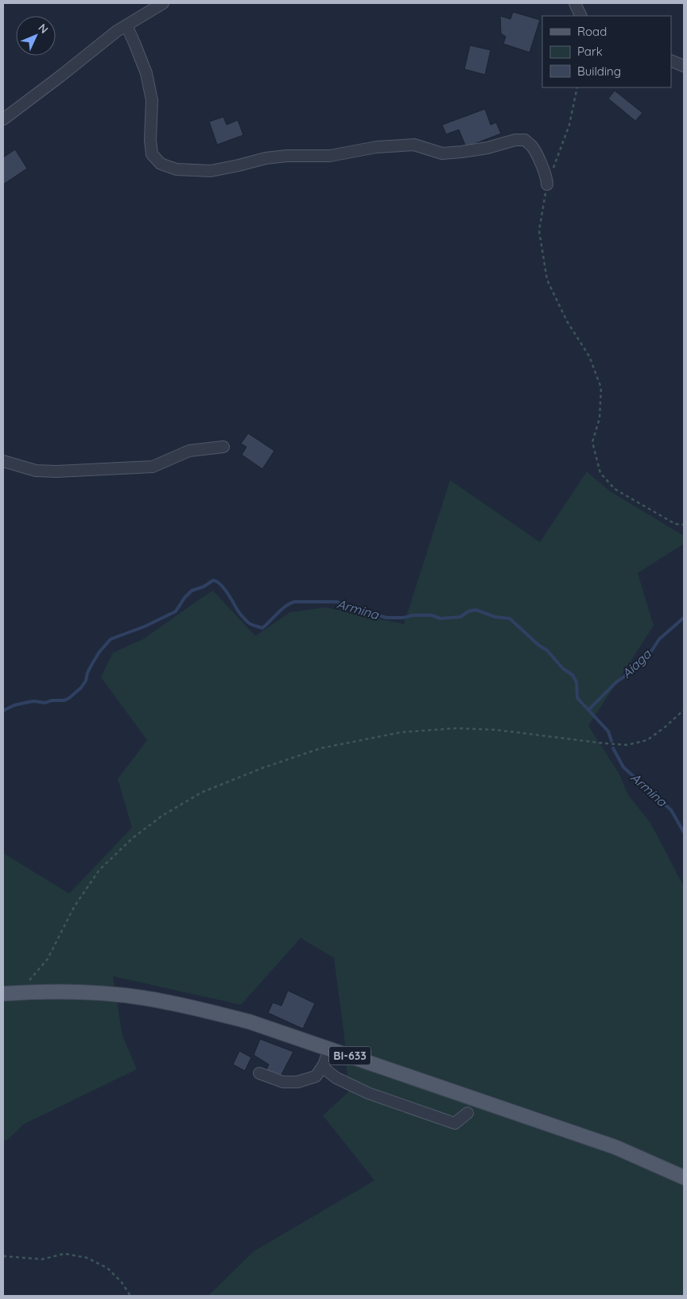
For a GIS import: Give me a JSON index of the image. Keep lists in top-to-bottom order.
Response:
{
  "streets": {
    "main road": ["BI-633"]
  },
  "water": ["Armina", "Aiaga"],
  "legend": ["Road", "Park", "Building"],
  "north": "top right"
}
